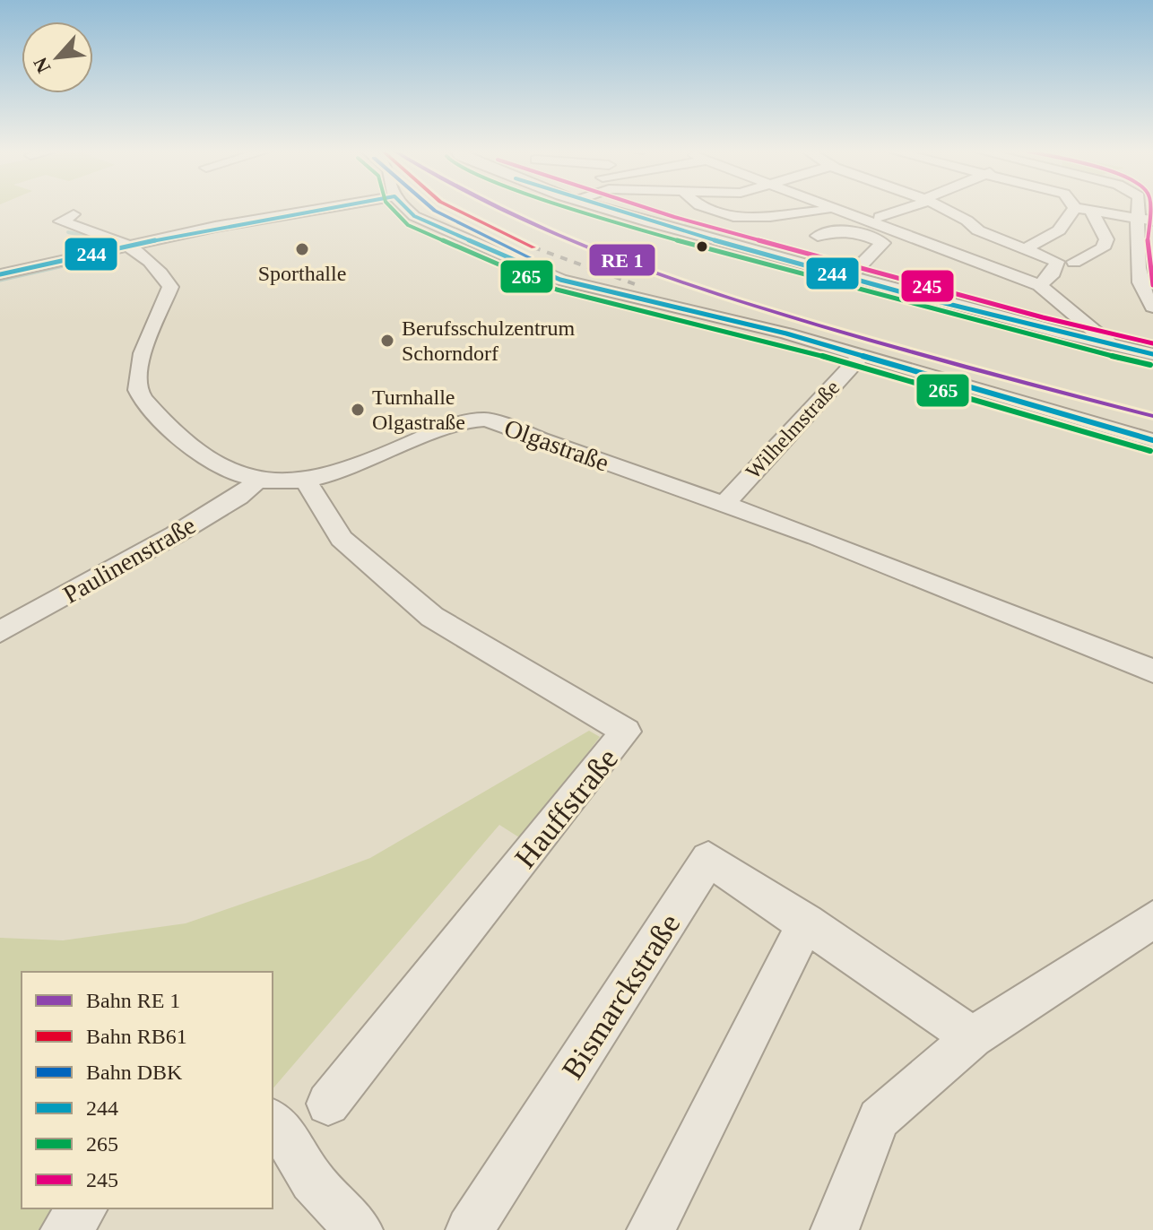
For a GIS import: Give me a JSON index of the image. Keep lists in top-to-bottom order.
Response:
{
  "streets": {
    "street": [
      "Wilhelmstraße",
      "Olgastraße",
      "Paulinenstraße",
      "Hauffstraße",
      "Bismarckstraße"
    ]
  },
  "crossings": [
    ["Wilhelmstraße", "Olgastraße"],
    ["Olgastraße", "Paulinenstraße"],
    ["Olgastraße", "Hauffstraße"]
  ],
  "places": ["Sporthalle", "Berufsschulzentrum Schorndorf", "Turnhalle Olgastraße"],
  "lines": [
    "rail line RB61",
    "rail line DBK",
    "transit line 244",
    "transit line 265",
    "transit line 245"
  ],
  "legend": [
    "Bahn RE 1",
    "Bahn RB61",
    "Bahn DBK",
    "244",
    "265",
    "245"
  ],
  "north": "bottom left"
}
